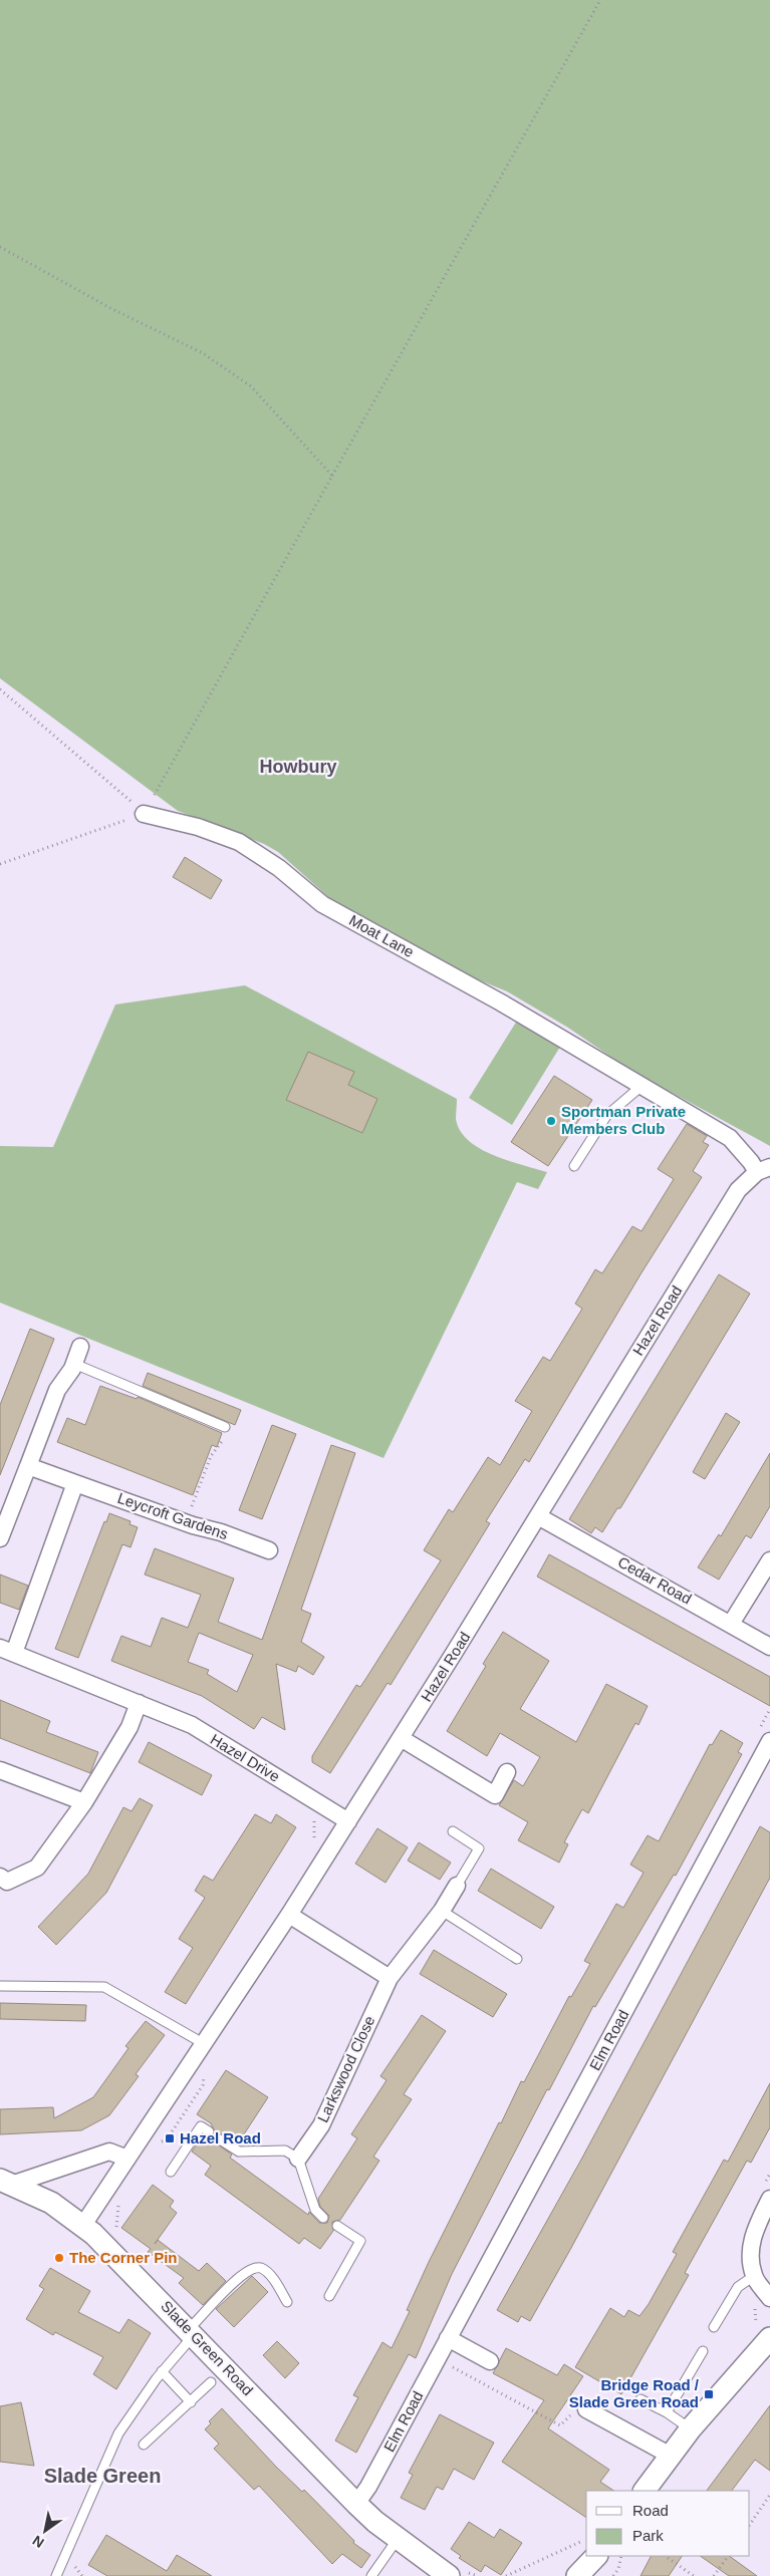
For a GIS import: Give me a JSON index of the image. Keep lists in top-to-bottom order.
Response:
{
  "streets": {
    "street": [
      "Moat Lane",
      "Hazel Road",
      "Leycroft Gardens",
      "Cedar Road",
      "Hazel Drive",
      "Elm Road",
      "Larkswood Close",
      "Slade Green Road"
    ]
  },
  "crossings": [
    ["Moat Lane", "Hazel Road"],
    ["Hazel Road", "Cedar Road"],
    ["Hazel Road", "Hazel Drive"],
    ["Hazel Road", "Slade Green Road"],
    ["Elm Road", "Slade Green Road"]
  ],
  "districts": ["Howbury", "Slade Green"],
  "places": {
    "other": ["Sportman Private Members Club", "The Corner Pin"],
    "transit": ["Hazel Road", "Bridge Road / Slade Green Road"]
  },
  "legend": ["Road", "Park"],
  "north": "bottom left"
}
